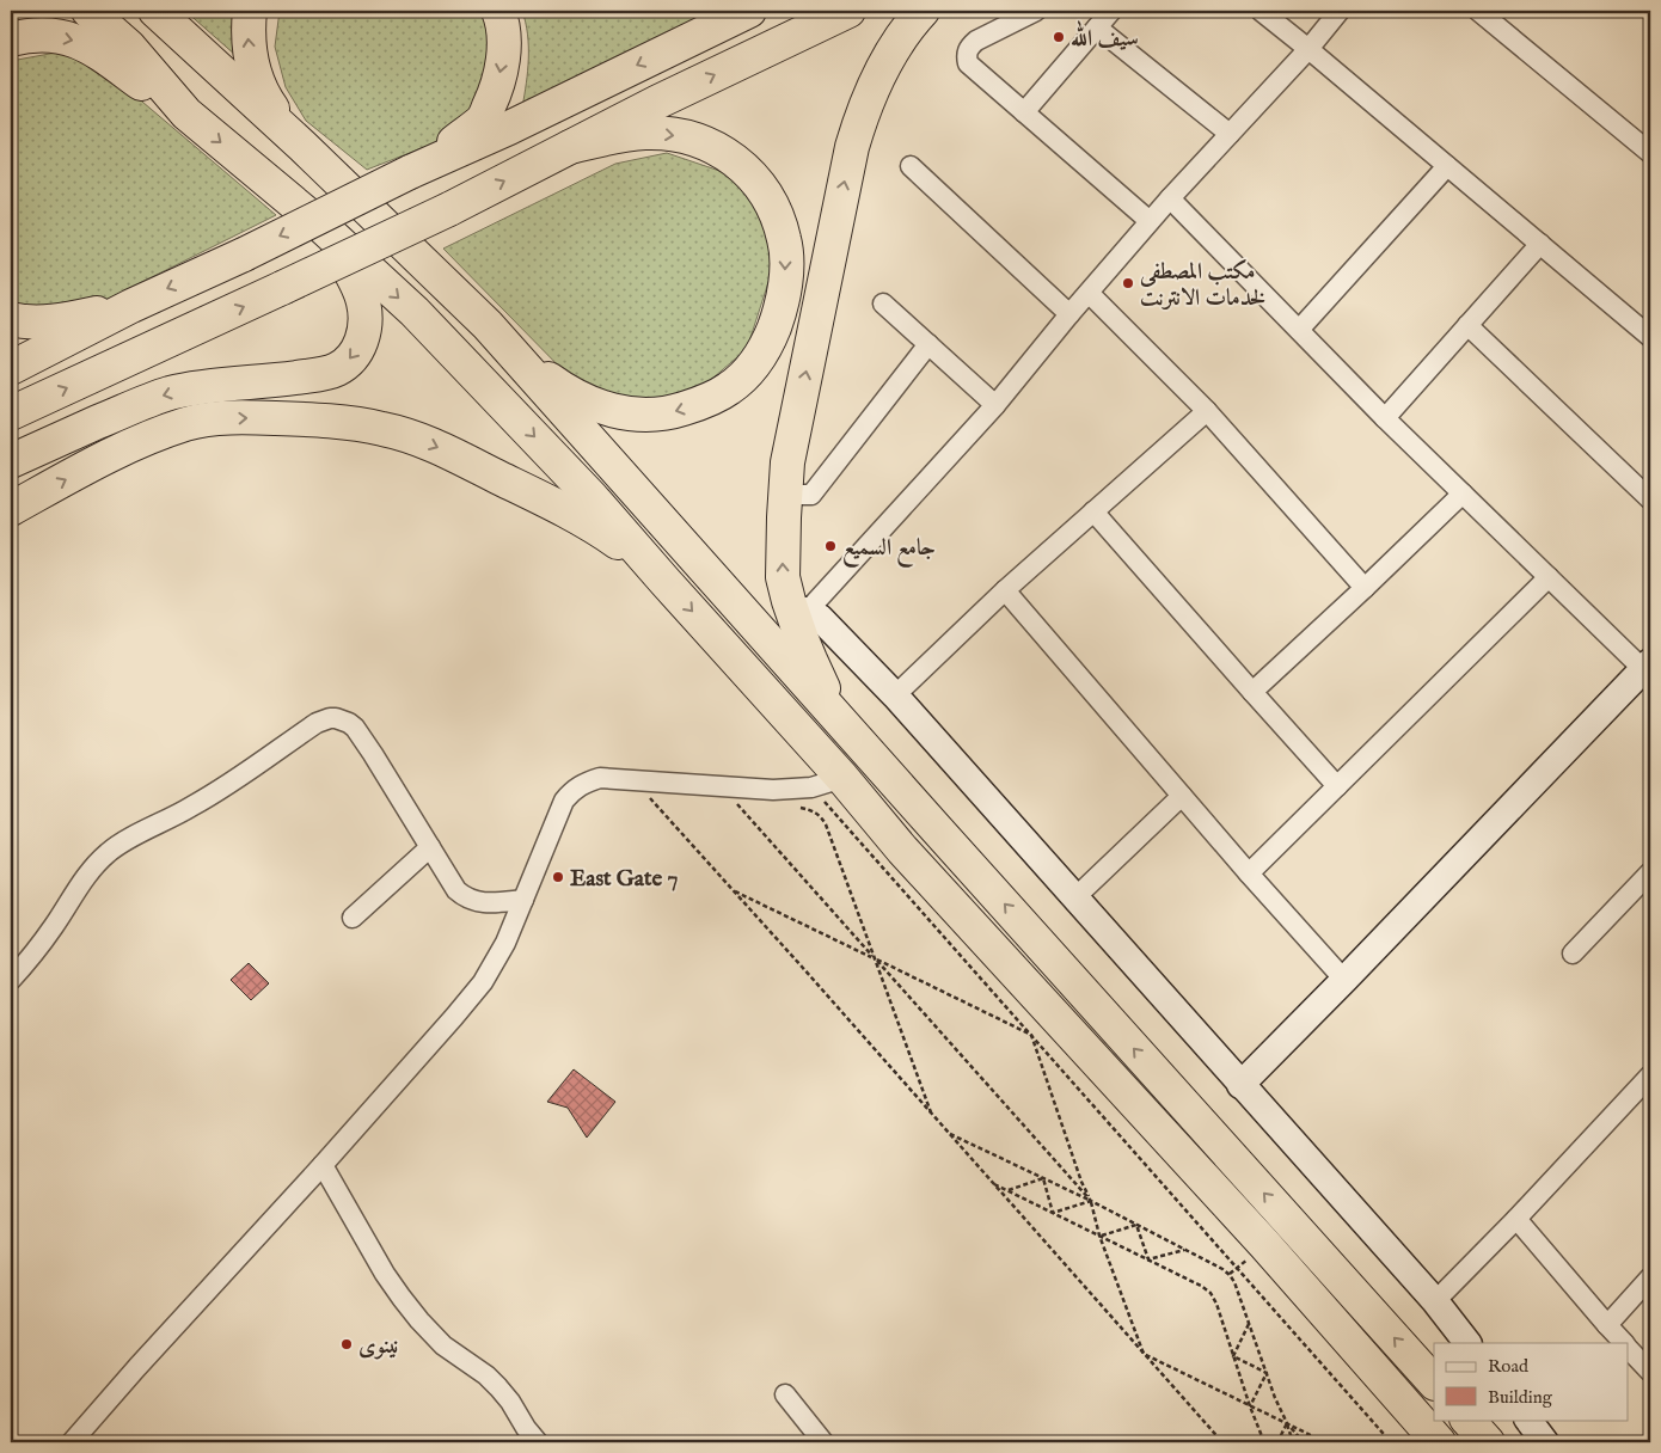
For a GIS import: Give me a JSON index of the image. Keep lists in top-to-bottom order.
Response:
{
  "places": [
    "سيف الله",
    "مكتب المصطفى لخدمات الانترنت",
    "جامع السميع",
    "East Gate 7",
    "نينوى"
  ],
  "legend": ["Road", "Building"]
}
